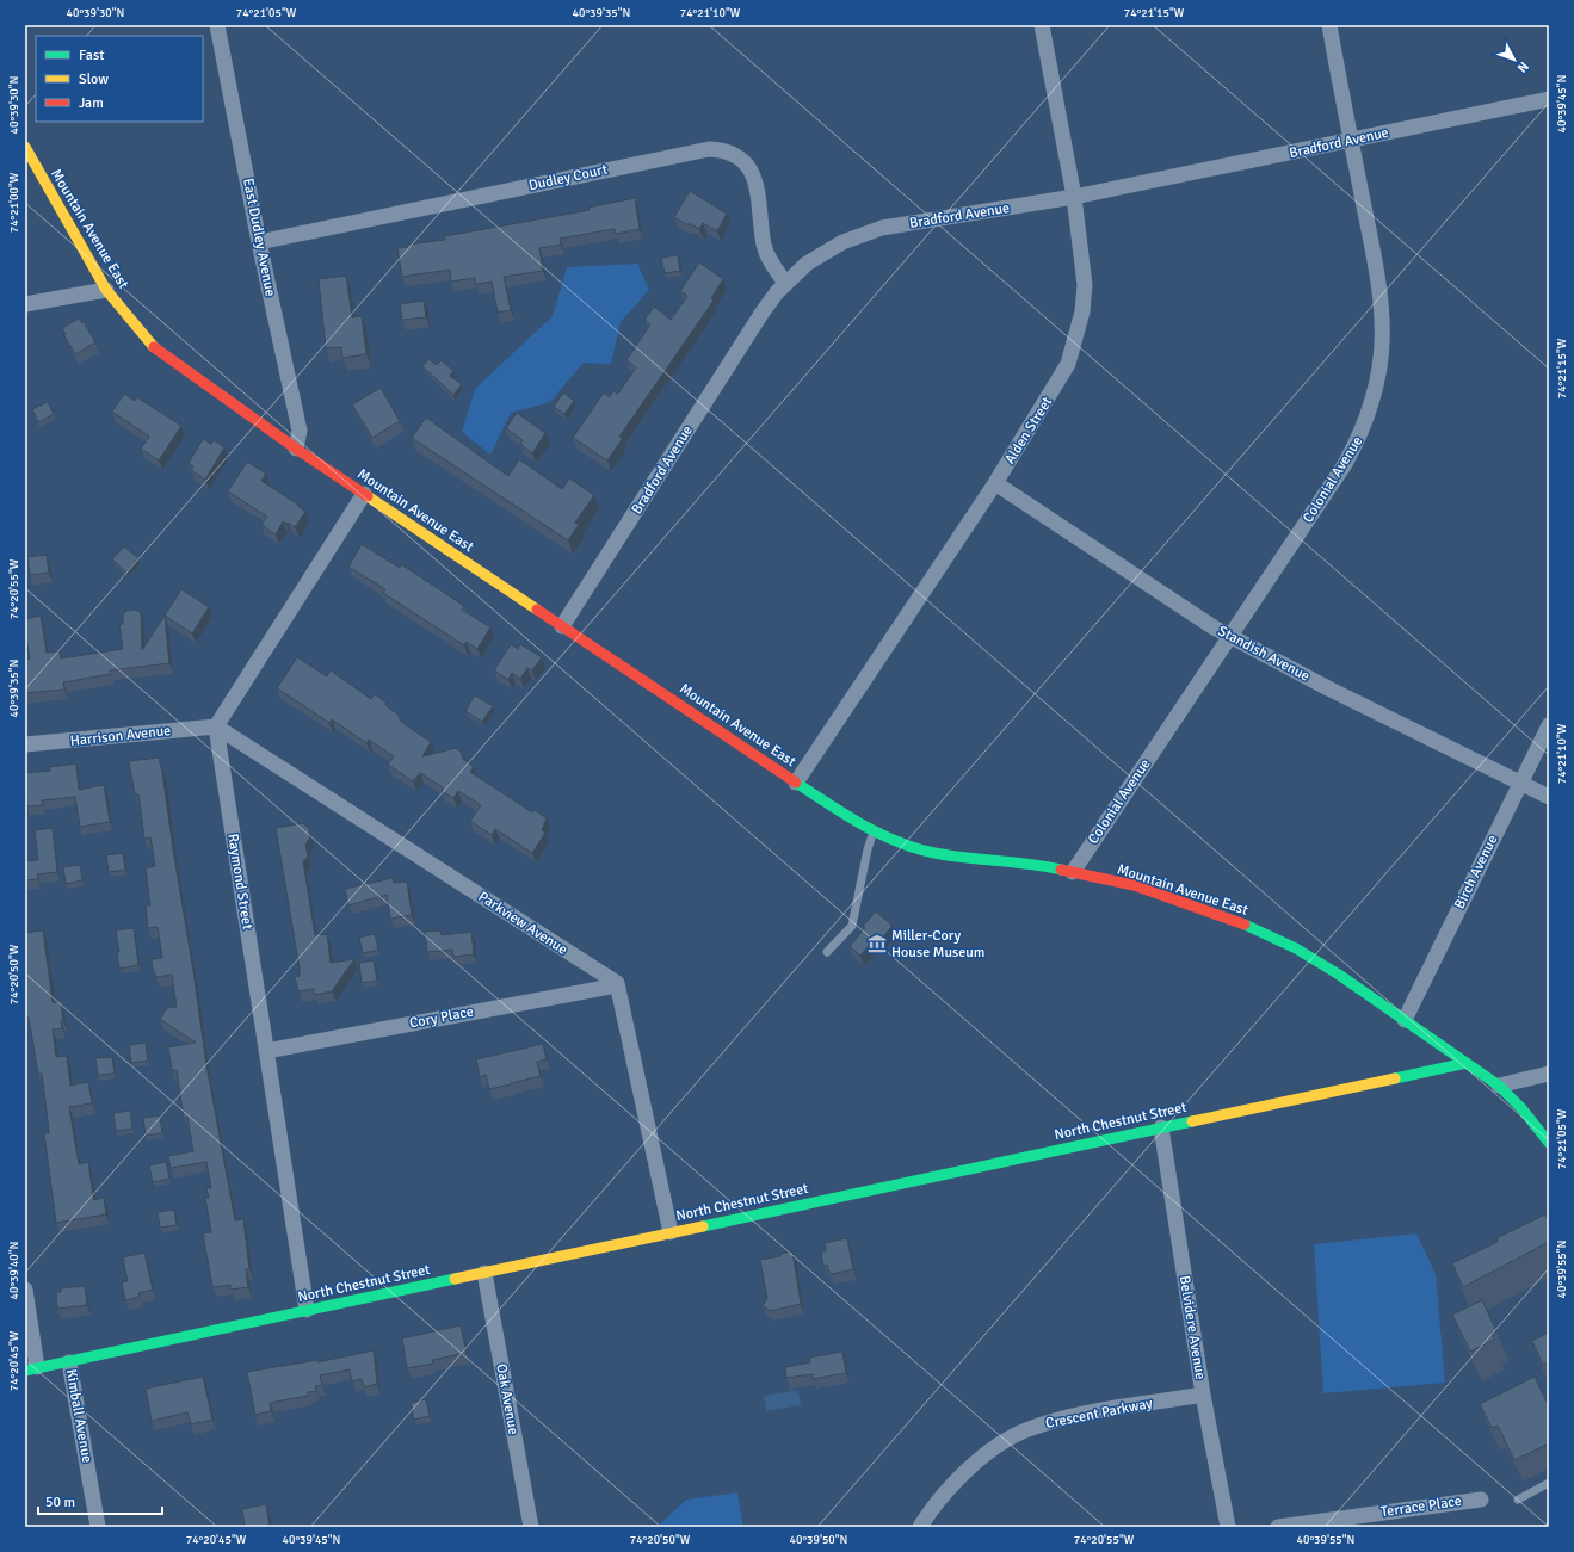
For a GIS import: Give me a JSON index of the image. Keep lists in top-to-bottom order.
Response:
{
  "streets": {
    "street": [
      "Bradford Avenue",
      "Dudley Court",
      "Mountain Avenue East",
      "East Dudley Avenue",
      "Alden Street",
      "Colonial Avenue",
      "Standish Avenue",
      "Harrison Avenue",
      "Birch Avenue",
      "Raymond Street",
      "Parkview Avenue",
      "Cory Place",
      "North Chestnut Street",
      "Belvidere Avenue",
      "Oak Avenue",
      "Crescent Parkway",
      "Kimball Avenue",
      "Terrace Place"
    ]
  },
  "crossings": [
    ["Bradford Avenue", "Dudley Court"],
    ["Bradford Avenue", "Mountain Avenue East"],
    ["Bradford Avenue", "Alden Street"],
    ["Bradford Avenue", "Colonial Avenue"],
    ["Dudley Court", "East Dudley Avenue"],
    ["Mountain Avenue East", "East Dudley Avenue"],
    ["Mountain Avenue East", "Alden Street"],
    ["Mountain Avenue East", "Colonial Avenue"],
    ["Mountain Avenue East", "Birch Avenue"],
    ["Mountain Avenue East", "North Chestnut Street"],
    ["Alden Street", "Standish Avenue"],
    ["Colonial Avenue", "Standish Avenue"],
    ["Standish Avenue", "Birch Avenue"],
    ["Harrison Avenue", "Raymond Street"],
    ["Harrison Avenue", "Parkview Avenue"],
    ["Raymond Street", "Parkview Avenue"],
    ["Raymond Street", "Cory Place"],
    ["Raymond Street", "North Chestnut Street"],
    ["Parkview Avenue", "Cory Place"],
    ["North Chestnut Street", "Belvidere Avenue"],
    ["North Chestnut Street", "Oak Avenue"],
    ["North Chestnut Street", "Kimball Avenue"],
    ["Belvidere Avenue", "Crescent Parkway"]
  ],
  "places": {
    "museum": ["Miller-Cory House Museum"]
  },
  "legend": ["Fast", "Slow", "Jam"],
  "scale_bar": "50 m",
  "north": "bottom right",
  "coordinates": [
    "40°39'30\"N",
    "74°21'05\"W",
    "40°39'35\"N",
    "74°21'10\"W",
    "74°21'15\"W",
    "40°39'45\"N",
    "74°21'00\"W",
    "74°20'55\"W",
    "74°20'50\"W",
    "40°39'55\"N",
    "40°39'40\"N",
    "74°20'45\"W",
    "40°39'50\"N"
  ]
}
